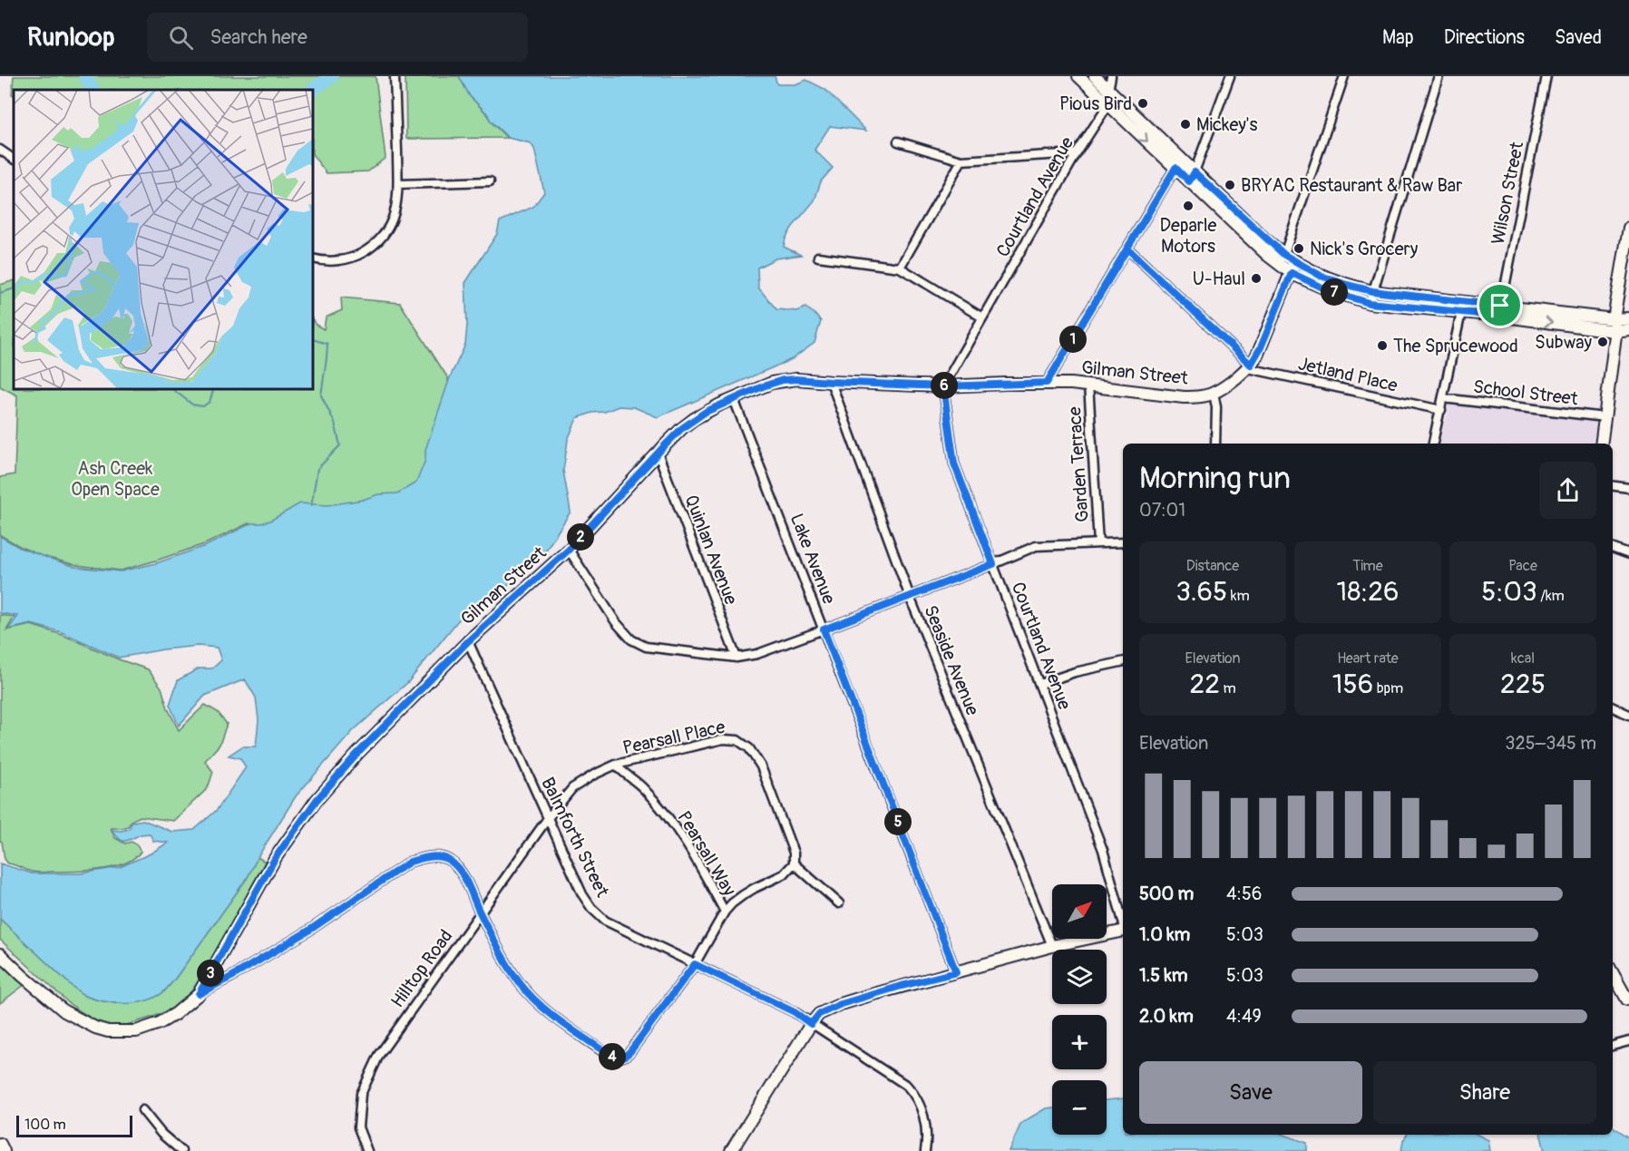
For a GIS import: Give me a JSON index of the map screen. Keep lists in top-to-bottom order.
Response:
{
  "streets": {
    "street": [
      "Wilson Street",
      "Courtland Avenue",
      "Gilman Street",
      "Jetland Place",
      "School Street",
      "Garden Terrace",
      "Quinlan Avenue",
      "Lake Avenue",
      "Seaside Avenue",
      "Pearsall Place",
      "Balmforth Street",
      "Pearsall Way",
      "Hilltop Road"
    ]
  },
  "crossings": [
    ["Courtland Avenue", "Gilman Street"],
    ["Gilman Street", "Jetland Place"],
    ["Gilman Street", "Garden Terrace"],
    ["Gilman Street", "Quinlan Avenue"],
    ["Gilman Street", "Lake Avenue"],
    ["Gilman Street", "Seaside Avenue"],
    ["Gilman Street", "Balmforth Street"],
    ["Pearsall Place", "Balmforth Street"],
    ["Pearsall Place", "Pearsall Way"],
    ["Pearsall Place", "Hilltop Road"],
    ["Balmforth Street", "Hilltop Road"]
  ],
  "parks": ["Ash Creek Open Space"],
  "places": [
    "Pious Bird",
    "Mickey's",
    "BRYAC Restaurant & Raw Bar",
    "Deparle Motors",
    "Nick's Grocery",
    "U-Haul",
    "Subway",
    "The Sprucewood"
  ],
  "scale_bar": "100 m",
  "north": "top right",
  "page": {
    "header": "Runloop",
    "search": "Search here",
    "nav": ["Map", "Directions", "Saved"],
    "pins": [
      "7",
      "1",
      "6",
      "2",
      "5",
      "3",
      "4"
    ],
    "heading": ["Morning run", "07:01"],
    "stats": [
      ["Distance", "3.65 km"],
      ["Time", "18:26"],
      ["Pace", "5:03 /km"],
      ["Elevation", "22 m"],
      ["Heart rate", "156 bpm"],
      ["kcal", "225"]
    ],
    "chart": ["Elevation", "325–345 m"],
    "list": [
      {
        "name": "500 m",
        "note": "4:56"
      },
      {
        "name": "1.0 km",
        "note": "5:03"
      },
      {
        "name": "1.5 km",
        "note": "5:03"
      },
      {
        "name": "2.0 km",
        "note": "4:49"
      }
    ],
    "map_buttons": ["+", "−"],
    "buttons": ["Save", "Share"],
    "scale": "100 m"
  }
}
